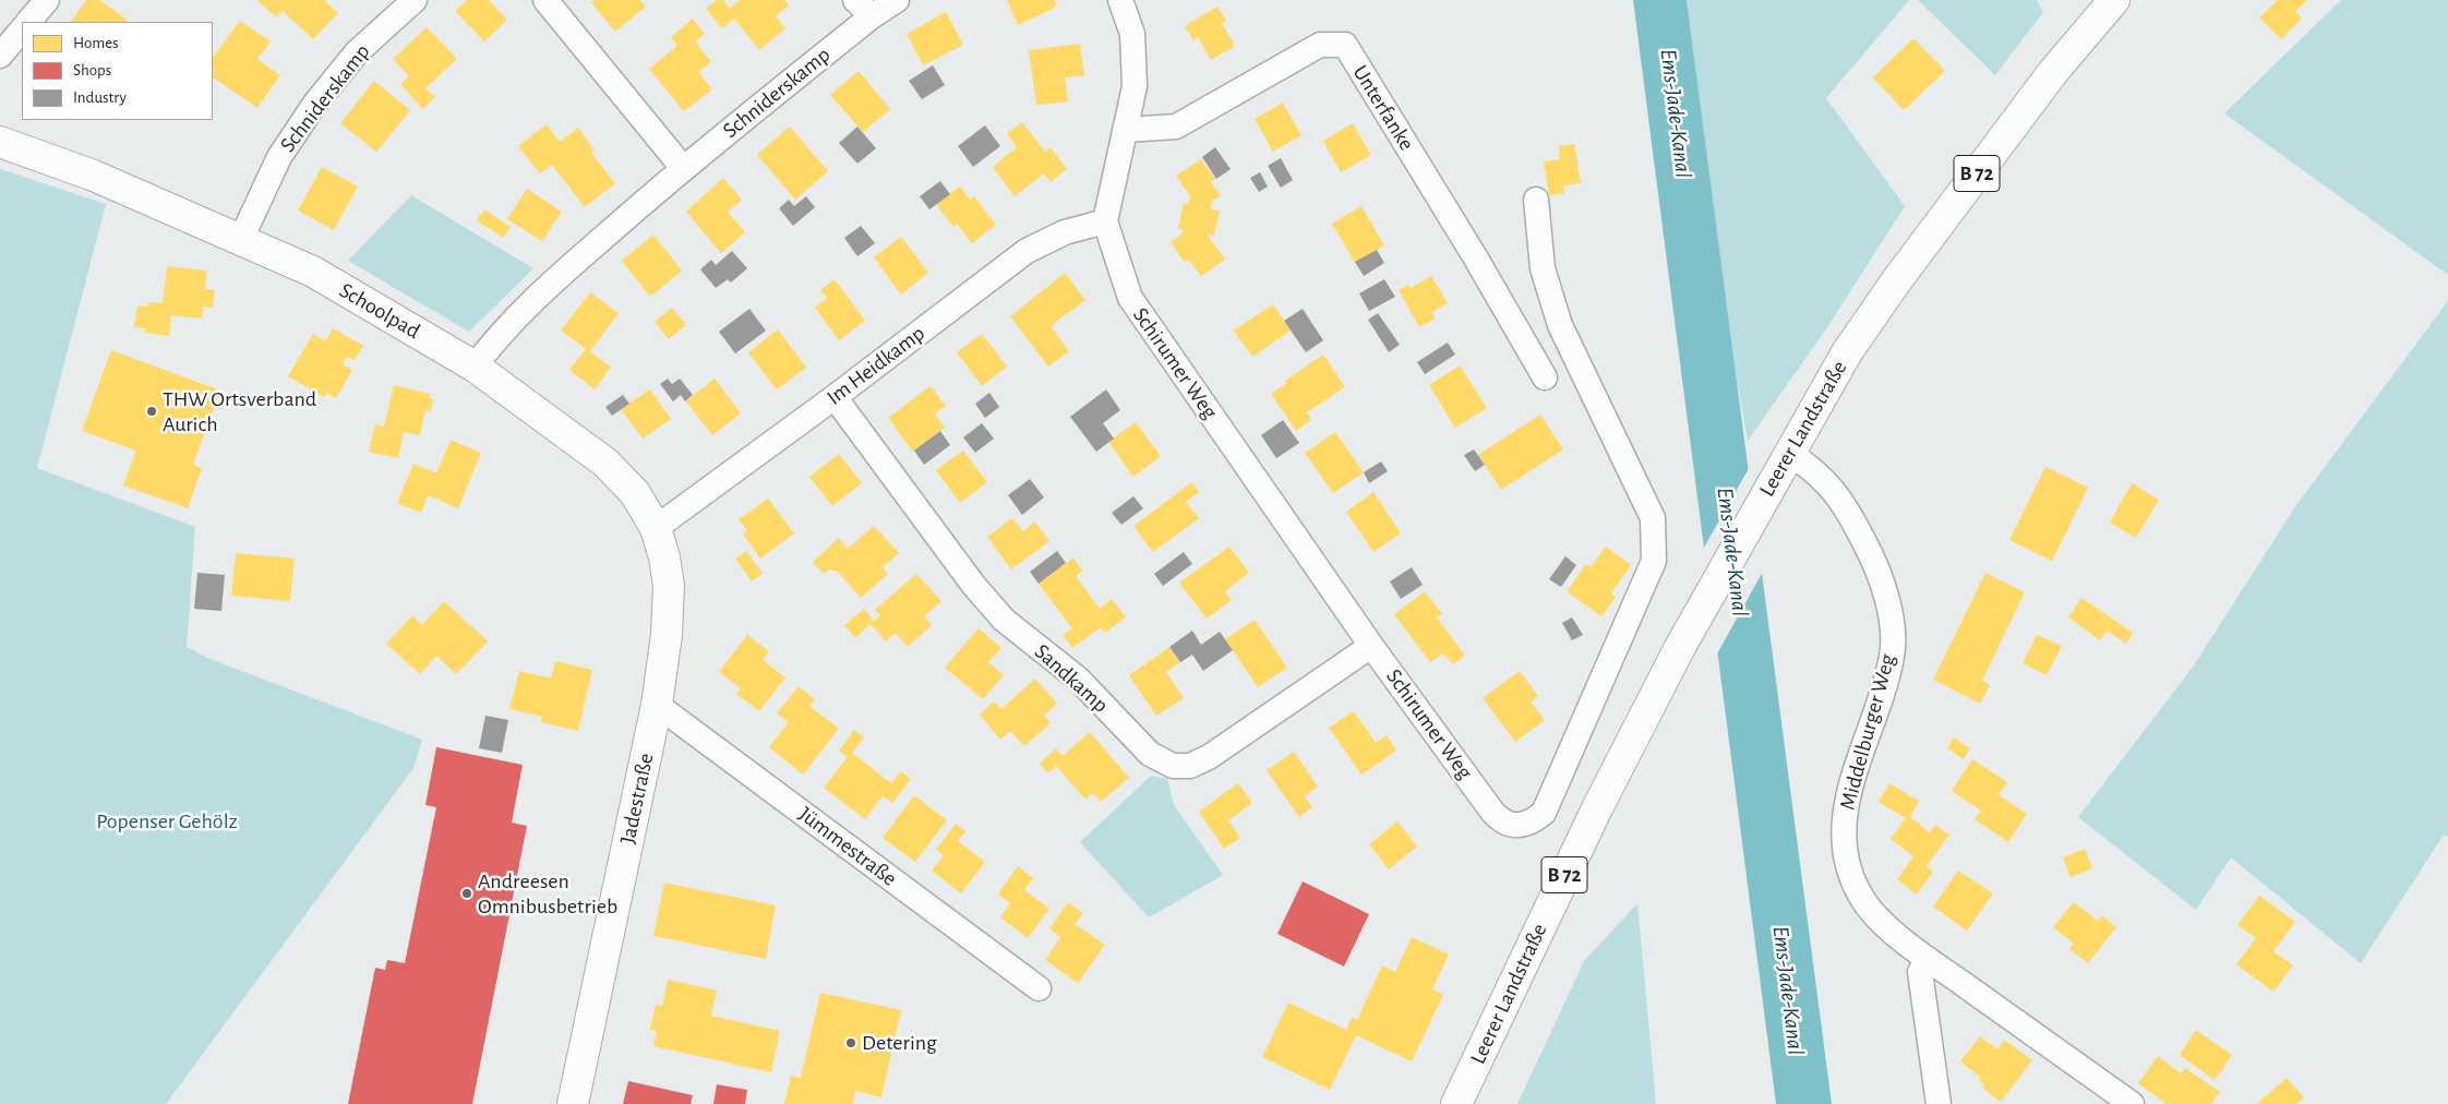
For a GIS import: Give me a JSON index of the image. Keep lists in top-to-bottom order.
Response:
{
  "streets": {
    "street": [
      "Schniderskamp",
      "Unterfanke",
      "B 72",
      "Schoolpad",
      "Schirumer Weg",
      "Im Heidkamp",
      "Leerer Landstraße",
      "Sandkamp",
      "Middelburger Weg",
      "Jadestraße",
      "Jümmestraße"
    ]
  },
  "crossings": [
    ["Schniderskamp", "Schoolpad"],
    ["Schoolpad", "Im Heidkamp"],
    ["Schoolpad", "Jadestraße"],
    ["Schirumer Weg", "Im Heidkamp"],
    ["Schirumer Weg", "Sandkamp"],
    ["Im Heidkamp", "Sandkamp"],
    ["Leerer Landstraße", "Middelburger Weg"],
    ["Jadestraße", "Jümmestraße"]
  ],
  "water": ["Ems-Jade-Kanal"],
  "parks": ["Popenser Gehölz"],
  "places": ["THW Ortsverband Aurich", "Andreesen Omnibusbetrieb", "Detering"],
  "legend": ["Homes", "Shops", "Industry"]
}
